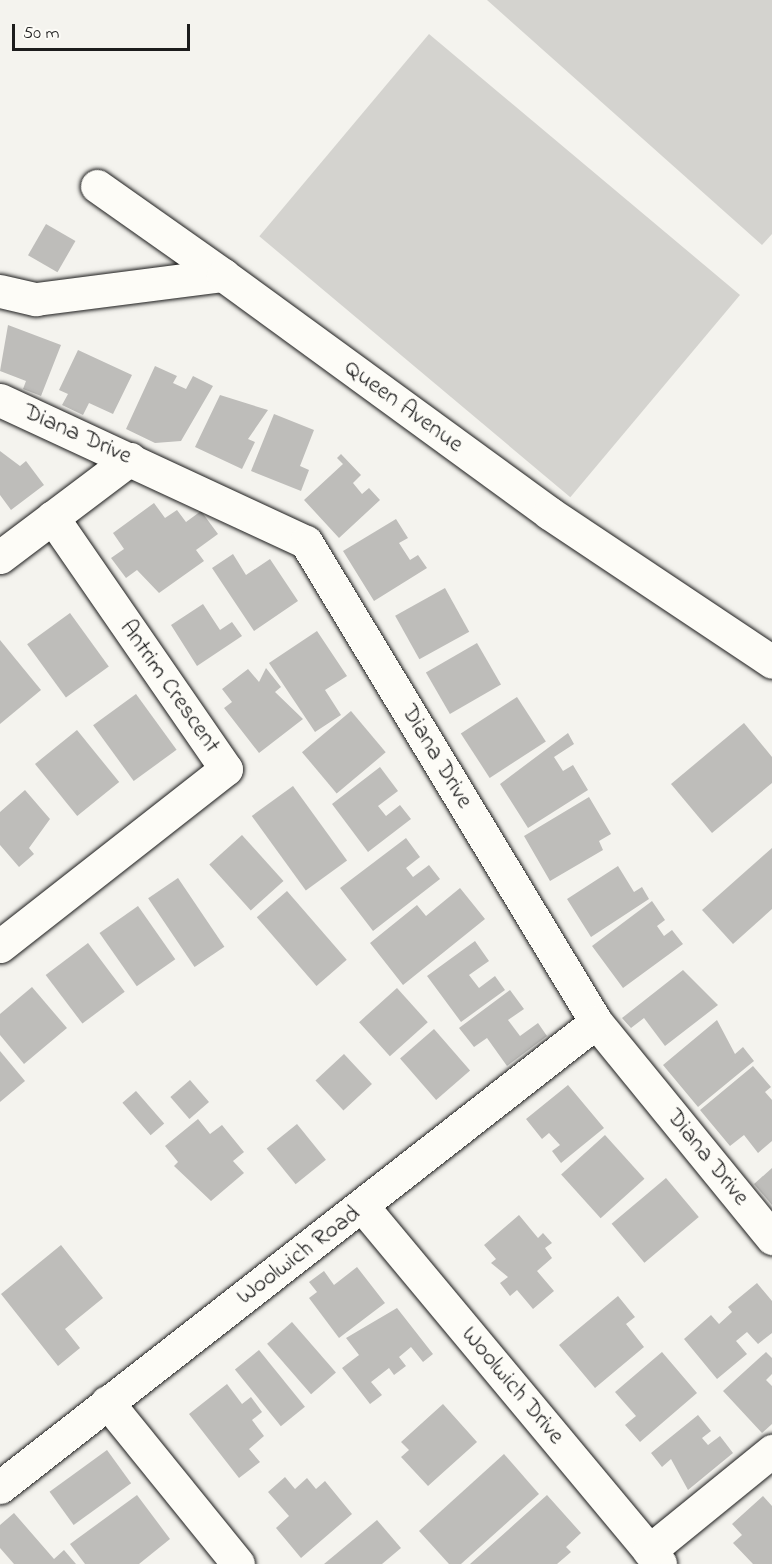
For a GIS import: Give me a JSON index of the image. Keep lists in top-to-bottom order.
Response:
{
  "streets": {
    "street": [
      "Queen Avenue",
      "Diana Drive",
      "Antrim Crescent",
      "Woolwich Road",
      "Woolwich Drive"
    ]
  },
  "crossings": [
    ["Diana Drive", "Woolwich Road"],
    ["Woolwich Road", "Woolwich Drive"]
  ],
  "scale_bar": "50 m"
}
